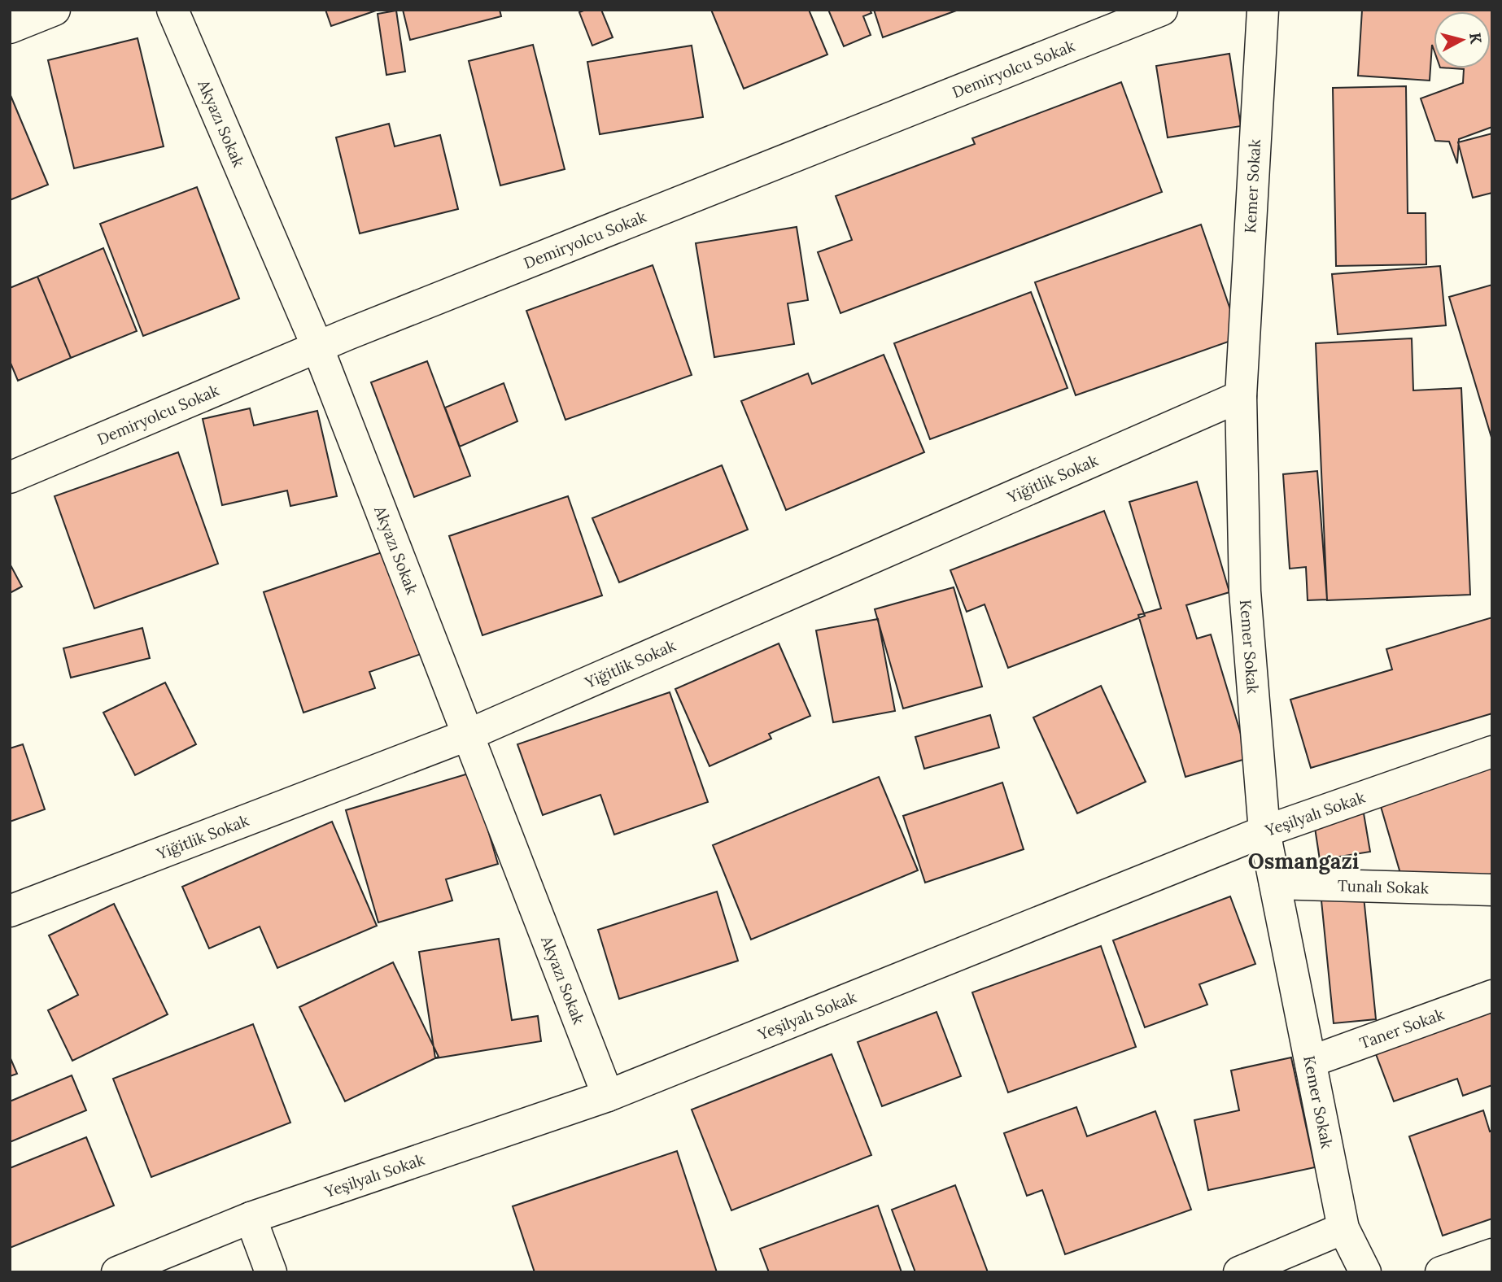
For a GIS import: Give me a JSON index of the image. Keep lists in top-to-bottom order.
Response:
{
  "streets": {
    "street": [
      "Demiryolcu Sokak",
      "Akyazı Sokak",
      "Kemer Sokak",
      "Yiğitlik Sokak",
      "Yeşilyalı Sokak",
      "Tunalı Sokak",
      "Taner Sokak"
    ]
  },
  "crossings": [
    ["Demiryolcu Sokak", "Akyazı Sokak"],
    ["Akyazı Sokak", "Yiğitlik Sokak"],
    ["Akyazı Sokak", "Yeşilyalı Sokak"],
    ["Kemer Sokak", "Yiğitlik Sokak"],
    ["Kemer Sokak", "Yeşilyalı Sokak"],
    ["Kemer Sokak", "Tunalı Sokak"],
    ["Kemer Sokak", "Taner Sokak"]
  ],
  "districts": ["Osmangazi"],
  "north": "right"
}
